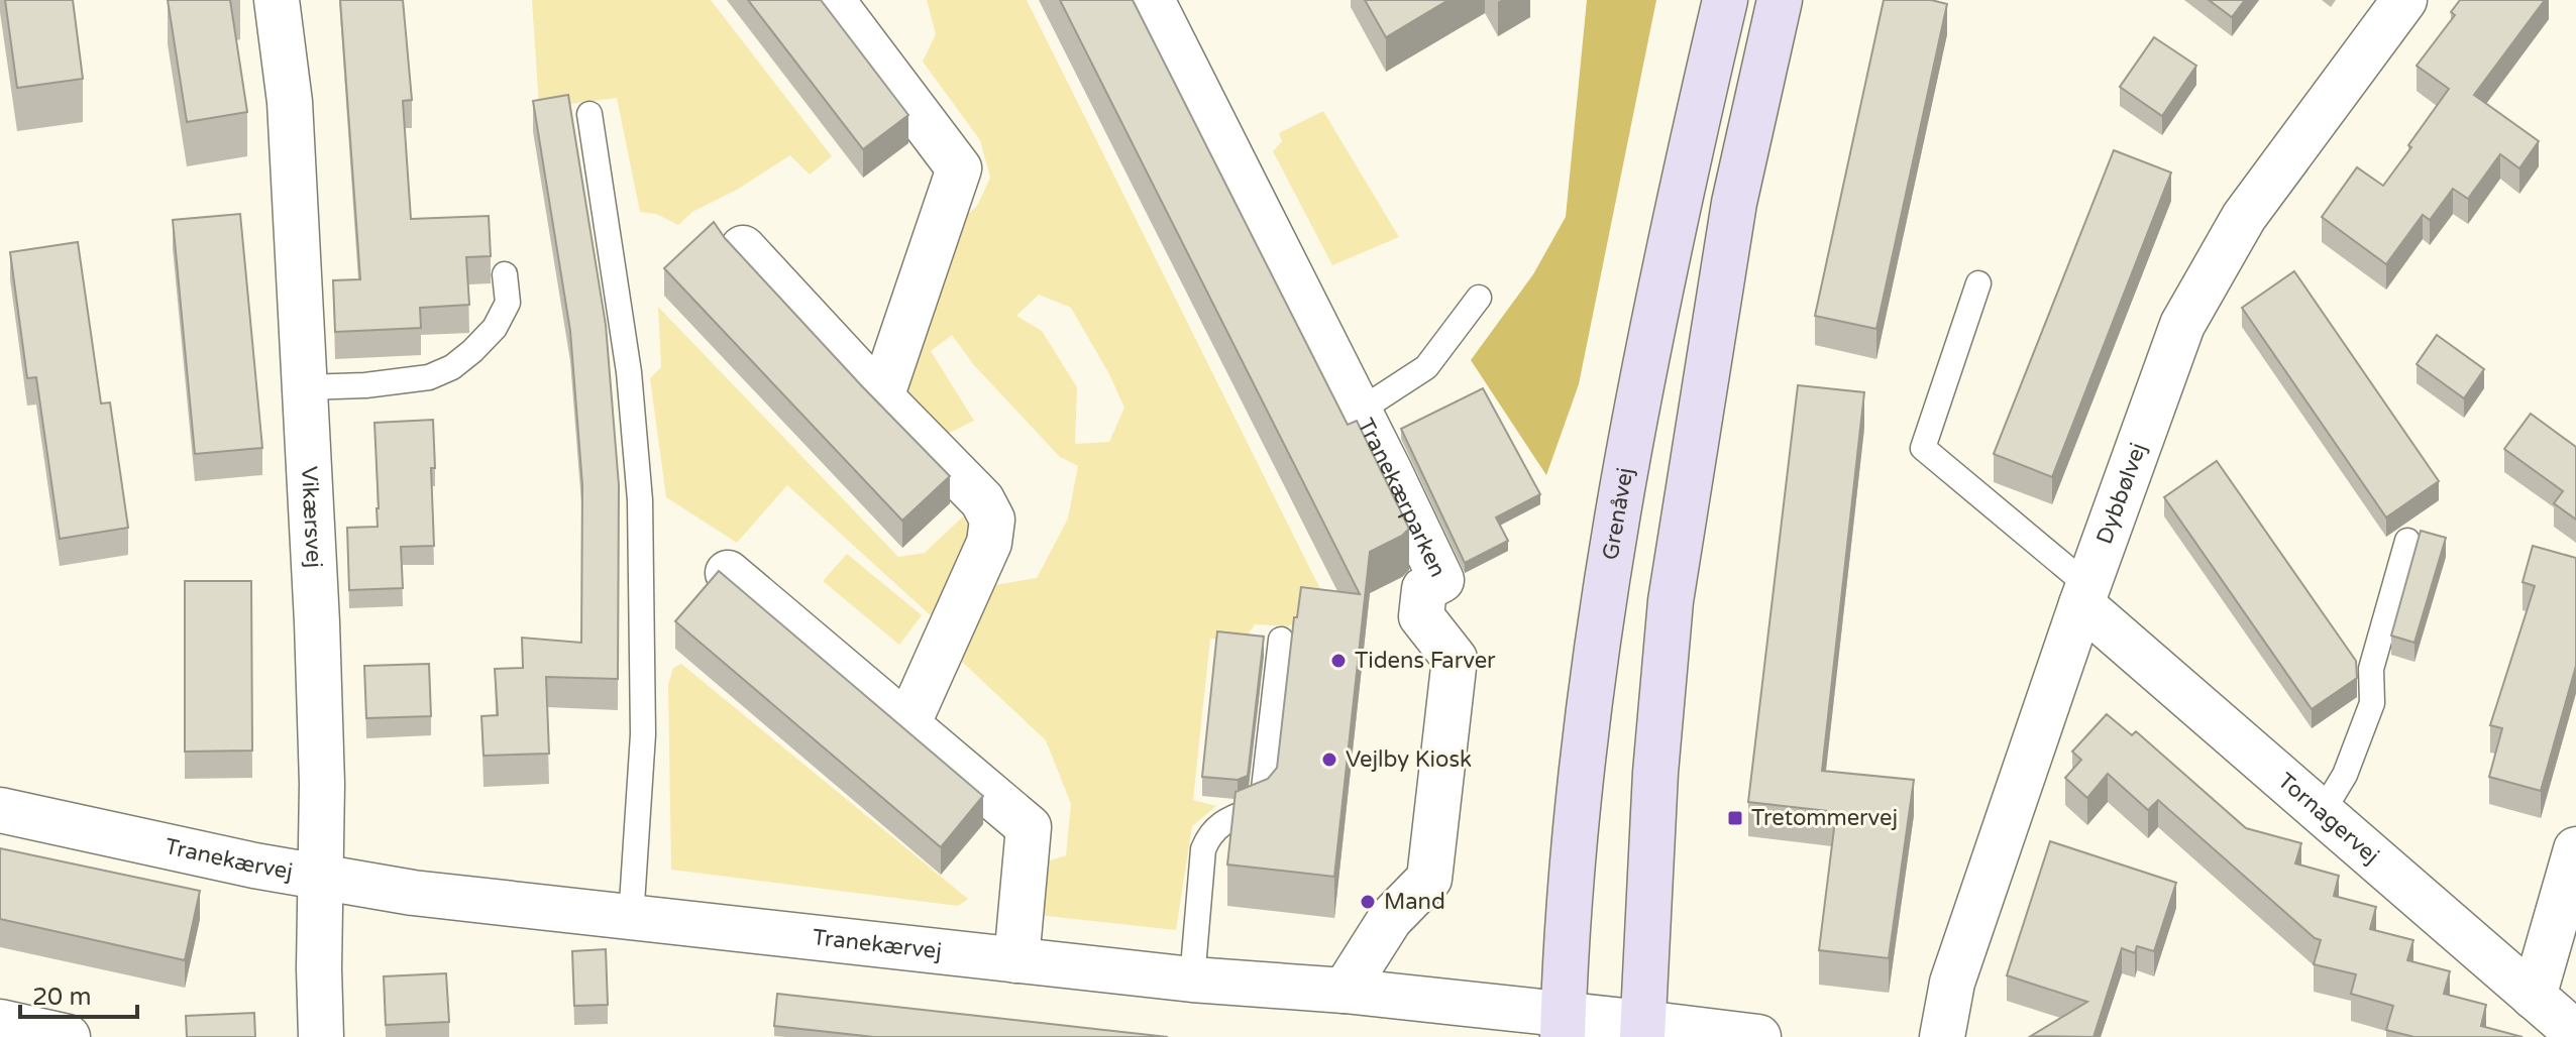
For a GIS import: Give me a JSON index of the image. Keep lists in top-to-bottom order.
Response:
{
  "streets": {
    "main road": ["Grenåvej"],
    "street": [
      "Dybbølvej",
      "Tranekærparken",
      "Vikærsvej",
      "Tornagervej",
      "Tranekærvej"
    ]
  },
  "crossings": [
    ["Dybbølvej", "Tornagervej"],
    ["Tranekærparken", "Tranekærvej"],
    ["Grenåvej", "Tranekærvej"],
    ["Vikærsvej", "Tranekærvej"]
  ],
  "places": {
    "other": ["Tidens Farver", "Vejlby Kiosk", "Mand"],
    "transit": ["Tretommervej"]
  },
  "scale_bar": "20 m"
}
